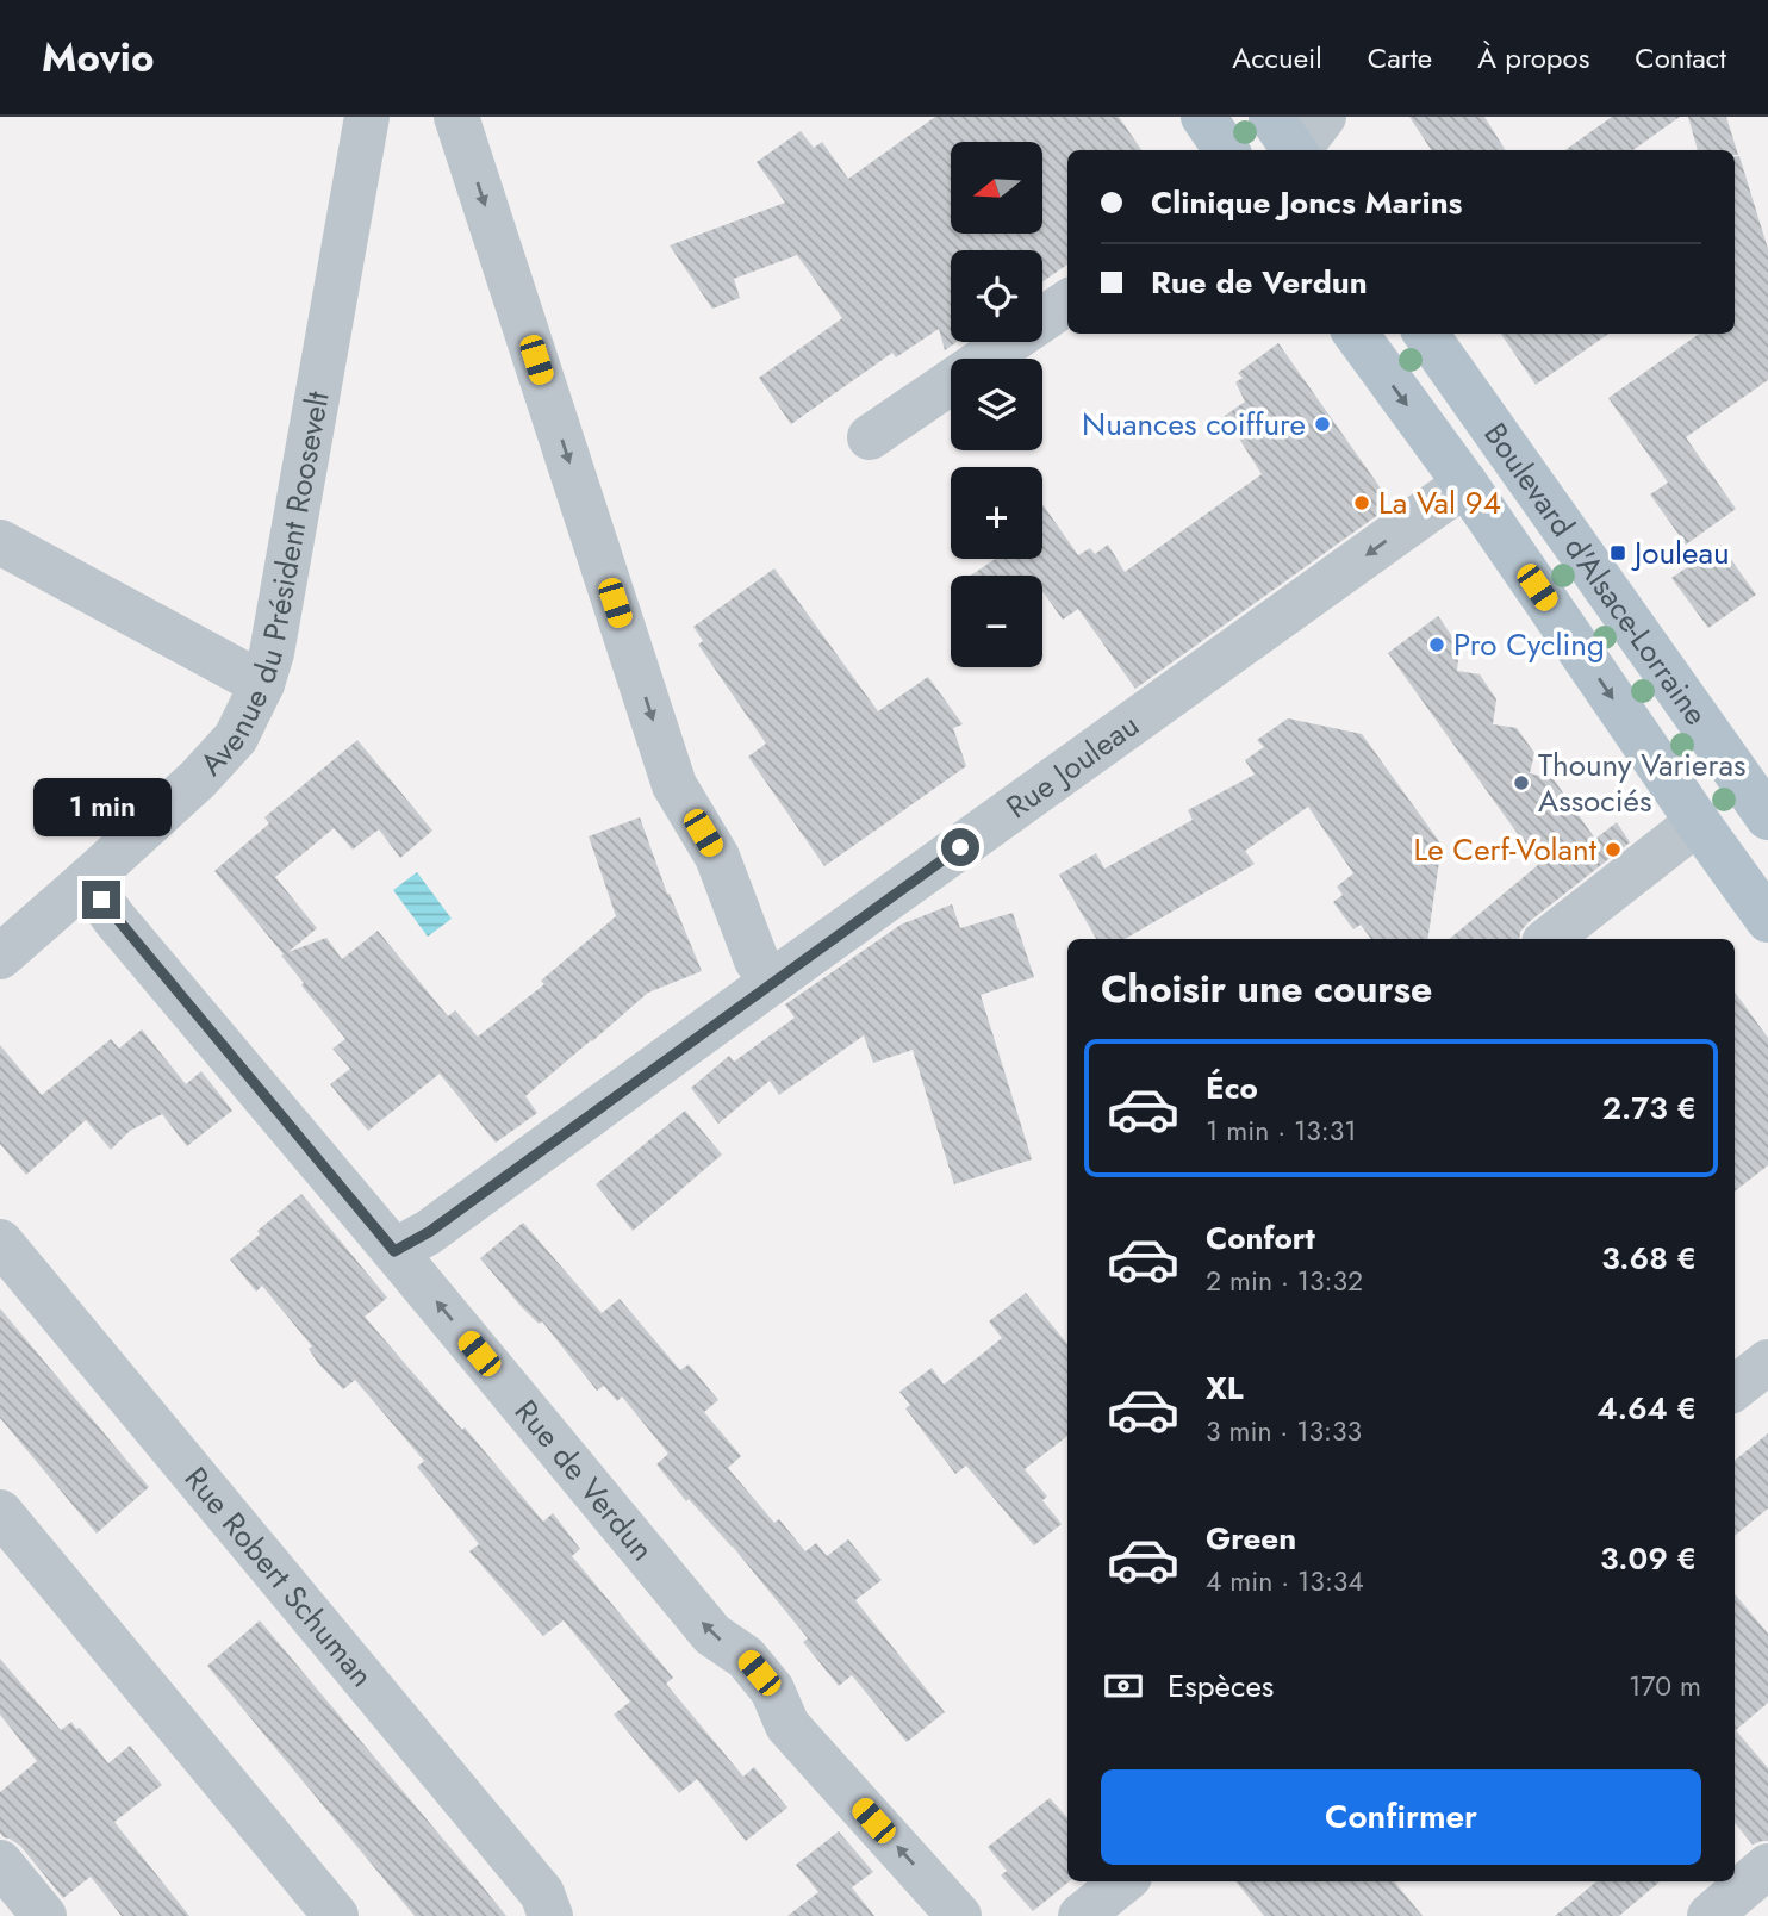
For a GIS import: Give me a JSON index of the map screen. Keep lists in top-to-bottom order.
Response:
{
  "streets": {
    "main road": ["Boulevard d'Alsace-Lorraine"],
    "street": [
      "Avenue du Président Roosevelt",
      "Rue Jouleau",
      "Rue de Verdun",
      "Rue Robert Schuman"
    ]
  },
  "crossings": [
    ["Boulevard d'Alsace-Lorraine", "Rue Jouleau"],
    ["Avenue du Président Roosevelt", "Rue de Verdun"],
    ["Rue Jouleau", "Rue de Verdun"]
  ],
  "one_way": ["Rue de Verdun"],
  "places": {
    "other": [
      "Nuances coiffure",
      "La Val 94",
      "Pro Cycling",
      "Thouny Varieras Associés",
      "Le Cerf-Volant"
    ],
    "transit": ["Jouleau"]
  },
  "north": "left",
  "page": {
    "header": "Movio",
    "nav": [
      "Accueil",
      "Carte",
      "À propos",
      "Contact"
    ],
    "map_buttons": ["+", "−"],
    "banner": ["Clinique Joncs Marins", "Rue de Verdun"],
    "bubble": "1 min",
    "heading": "Choisir une course",
    "list": [
      {
        "name": "Éco",
        "note": "1 min · 13:31",
        "value": "2.73 €"
      },
      {
        "name": "Confort",
        "note": "2 min · 13:32",
        "value": "3.68 €"
      },
      {
        "name": "XL",
        "note": "3 min · 13:33",
        "value": "4.64 €"
      },
      {
        "name": "Green",
        "note": "4 min · 13:34",
        "value": "3.09 €"
      }
    ],
    "pay": ["Espèces", "170 m"],
    "buttons": "Confirmer"
  }
}
